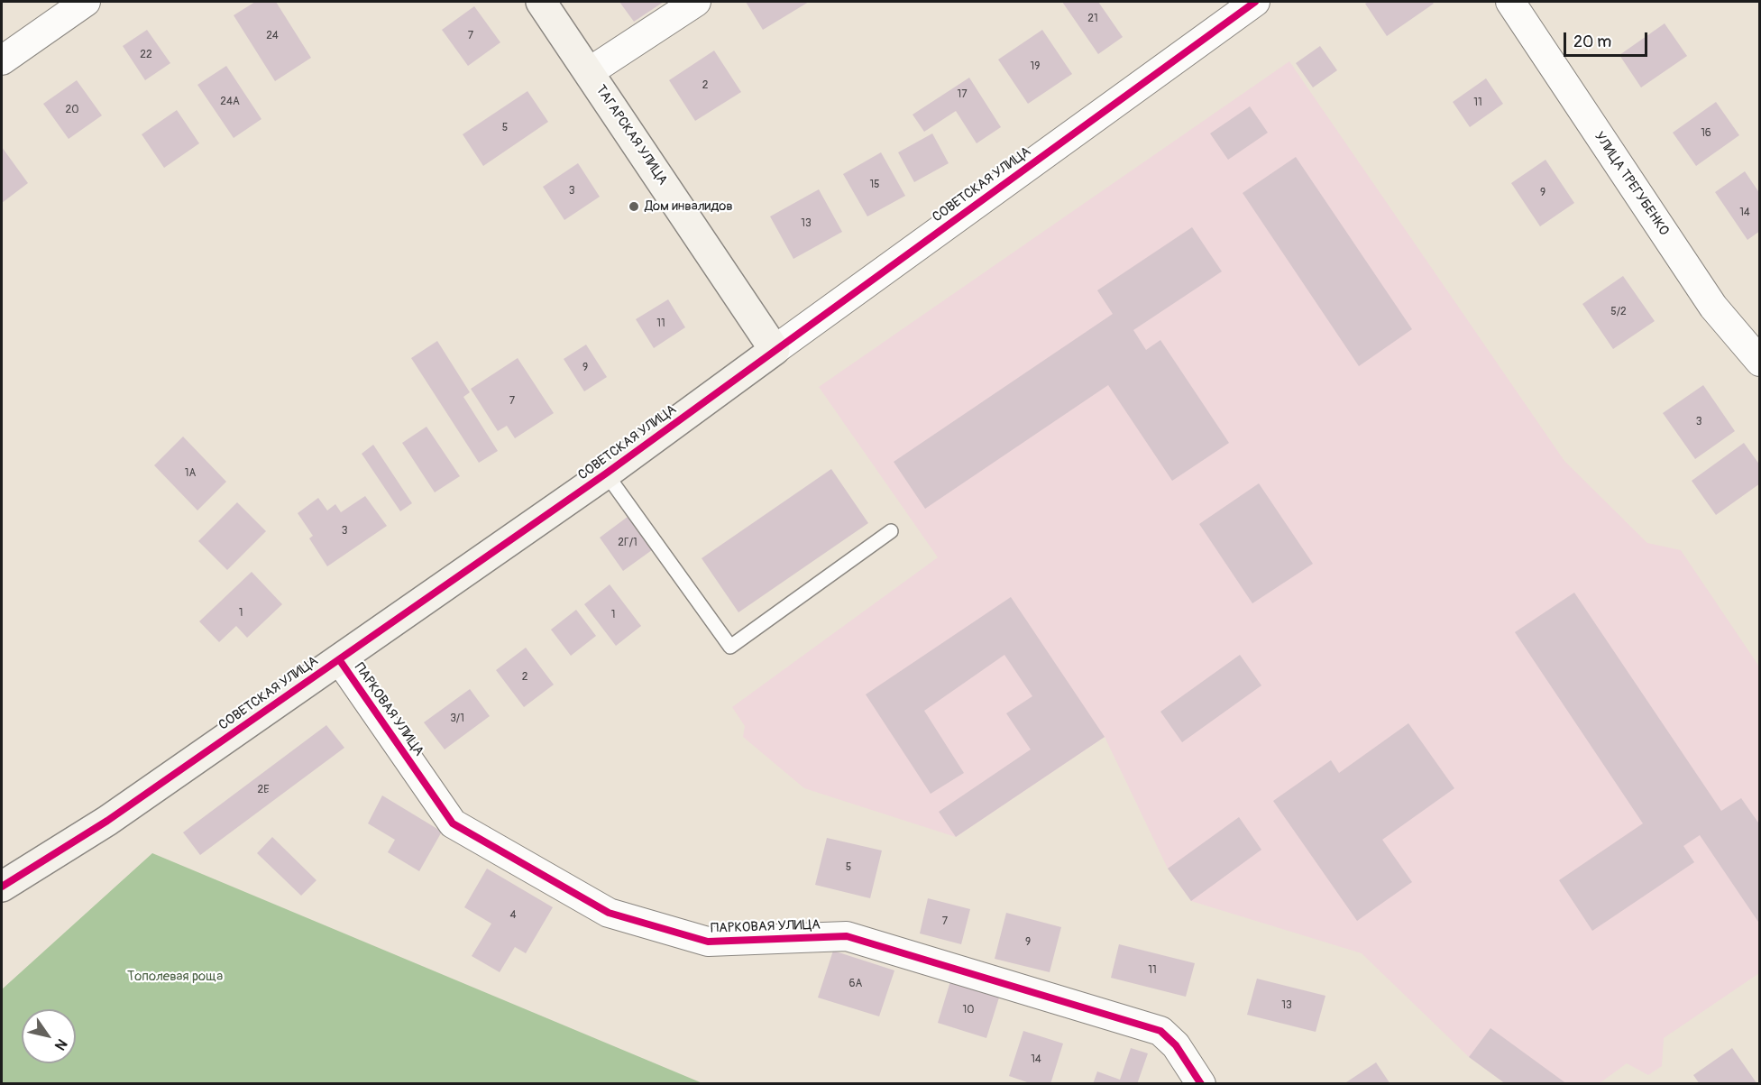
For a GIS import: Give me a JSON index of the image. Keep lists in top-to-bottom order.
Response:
{
  "streets": {
    "street": [
      "ТАГАРСКАЯ УЛИЦА",
      "УЛИЦА ТРЕГУБЕНКО",
      "СОВЕТСКАЯ УЛИЦА",
      "ПАРКОВАЯ УЛИЦА"
    ]
  },
  "crossings": [
    ["ТАГАРСКАЯ УЛИЦА", "СОВЕТСКАЯ УЛИЦА"],
    ["СОВЕТСКАЯ УЛИЦА", "ПАРКОВАЯ УЛИЦА"]
  ],
  "parks": ["Тополевая роща"],
  "places": ["Дом инвалидов"],
  "house_numbers": [
    "21",
    "24",
    "7",
    "22",
    "19",
    "2",
    "17",
    "24А",
    "11",
    "20",
    "5",
    "16",
    "15",
    "3",
    "9",
    "14",
    "13",
    "5/2",
    "11",
    "9",
    "7",
    "3",
    "1А",
    "3",
    "2Г/1",
    "1",
    "1",
    "2",
    "3/1",
    "2Е",
    "5",
    "4",
    "7",
    "9",
    "11",
    "6А",
    "13",
    "10",
    "14"
  ],
  "scale_bar": "20 m",
  "north": "bottom right"
}
